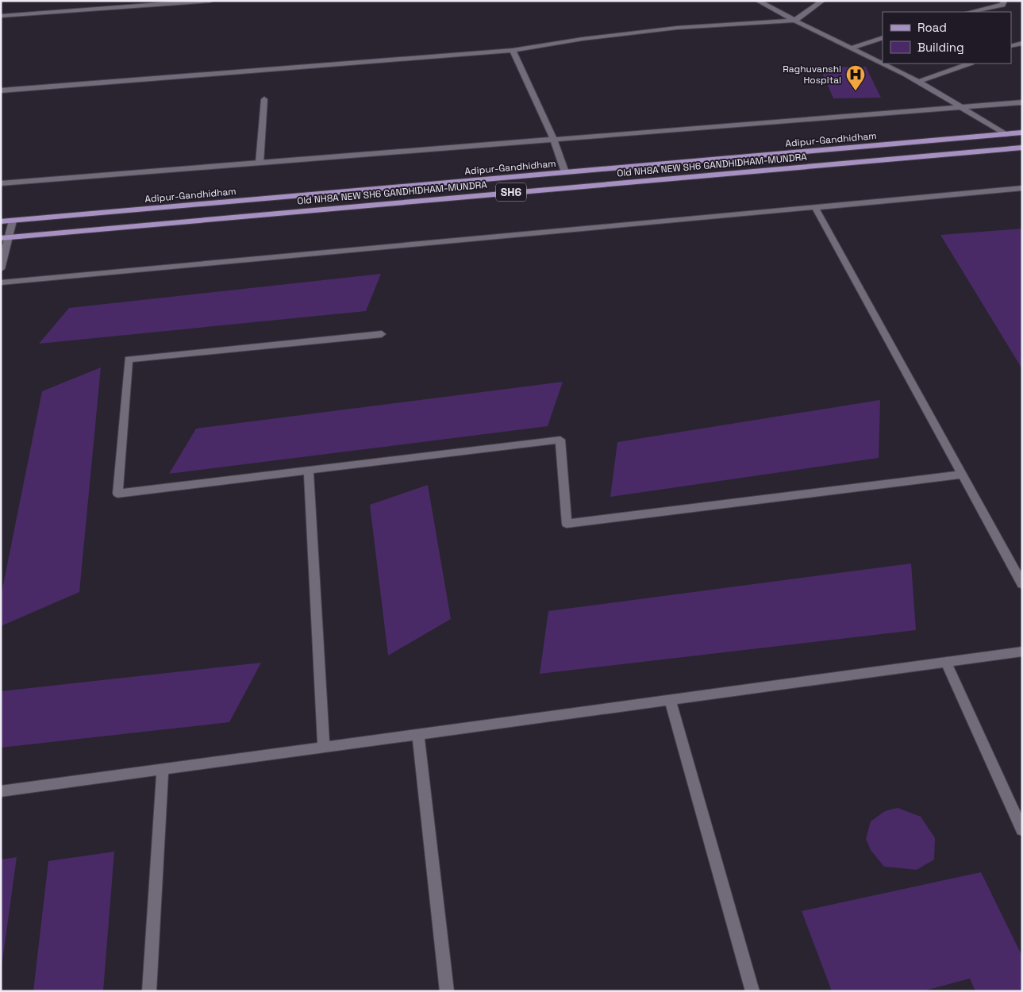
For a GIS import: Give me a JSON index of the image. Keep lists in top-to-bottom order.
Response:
{
  "streets": {
    "main road": ["Adipur-Gandhidham", "Old NH8A NEW SH6 GANDHIDHAM-MUNDRA", "SH6"]
  },
  "places": {
    "hospital": ["Raghuvanshi Hospital"]
  },
  "legend": ["Road", "Building"]
}
